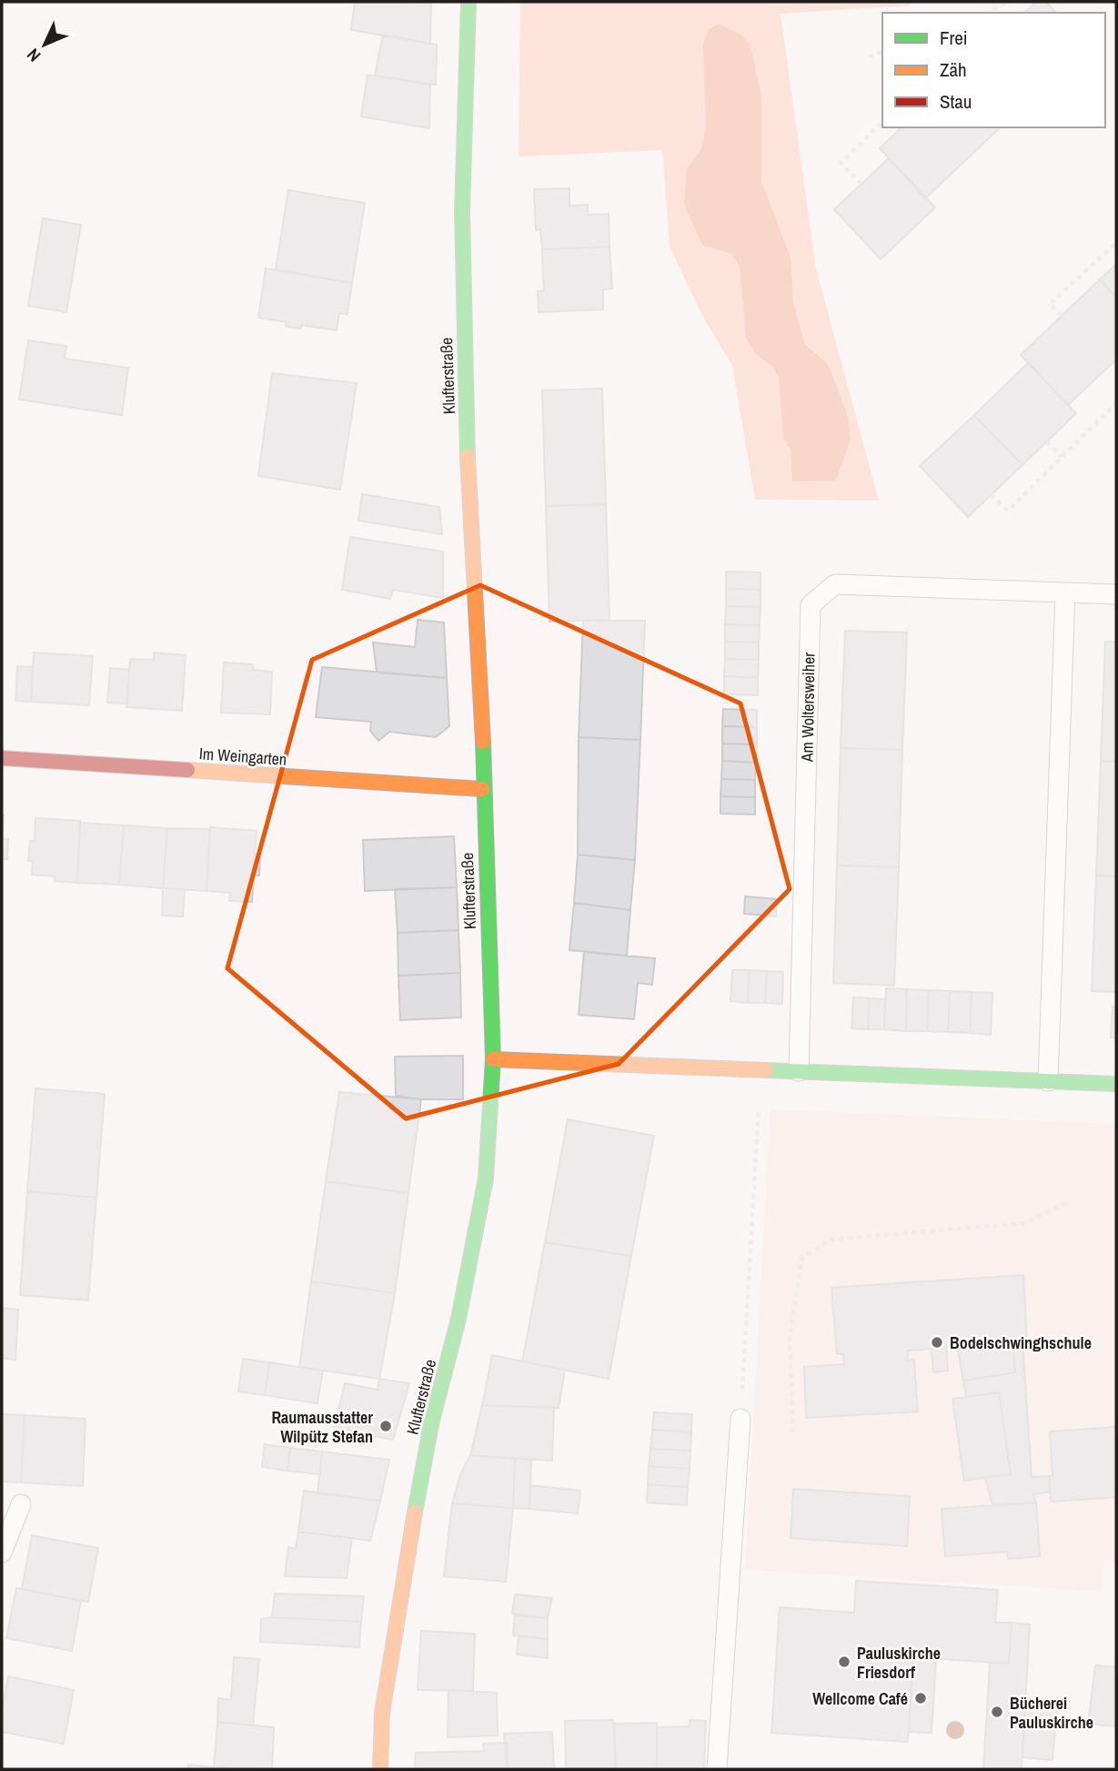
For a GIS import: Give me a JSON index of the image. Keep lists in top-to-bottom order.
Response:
{
  "streets": {
    "street": ["Klufterstraße", "Im Weingarten"],
    "lane": ["Am Woltersweiher"]
  },
  "crossings": [
    ["Klufterstraße", "Im Weingarten"]
  ],
  "places": [
    "Bodelschwinghschule",
    "Raumausstatter Wilpütz Stefan",
    "Pauluskirche Friesdorf",
    "Wellcome Café",
    "Bücherei Pauluskirche"
  ],
  "legend": ["Frei", "Zäh", "Stau"],
  "north": "bottom left"
}
